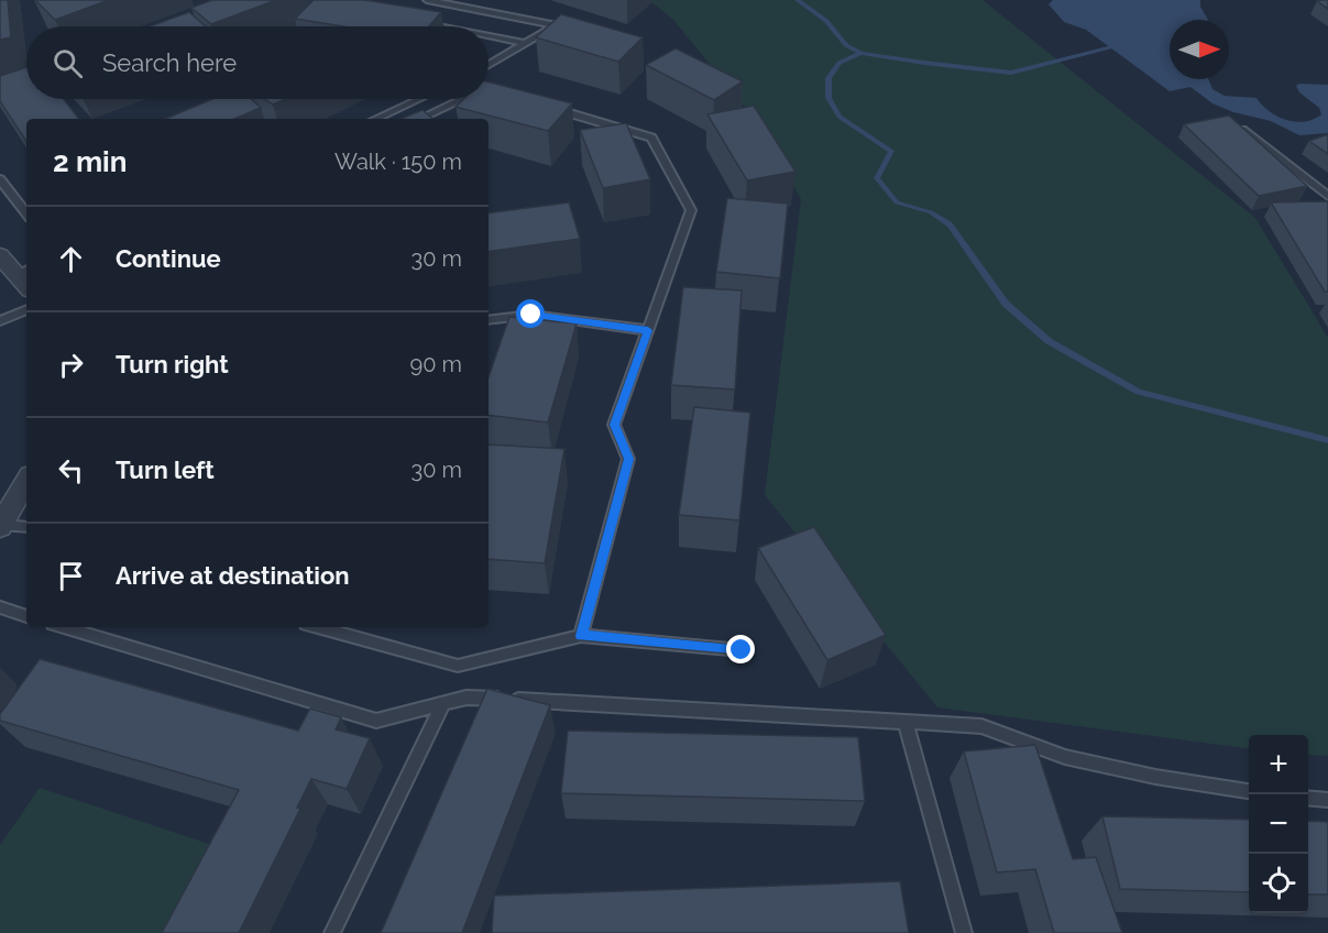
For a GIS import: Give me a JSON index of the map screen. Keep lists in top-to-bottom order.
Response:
{
  "north": "right",
  "page": {
    "search": "Search here",
    "heading": ["2 min", "Walk · 150 m"],
    "list": [
      ["Continue", "30 m"],
      ["Turn right", "90 m"],
      ["Turn left", "30 m"],
      "Arrive at destination"
    ],
    "map_buttons": ["+", "−"]
  }
}
